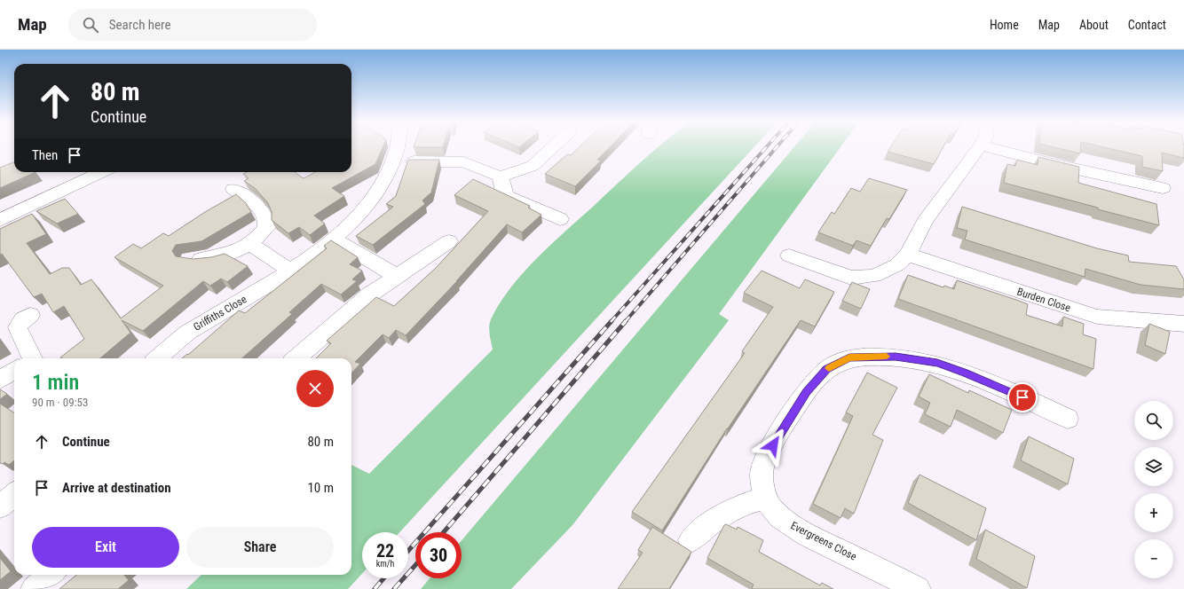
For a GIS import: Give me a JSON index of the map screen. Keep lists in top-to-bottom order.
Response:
{
  "streets": {
    "street": ["Burden Close", "Griffiths Close", "Evergreens Close"]
  },
  "page": {
    "header": "Map",
    "search": "Search here",
    "nav": [
      "Home",
      "Map",
      "About",
      "Contact"
    ],
    "turn": ["80 m", "Continue"],
    "then": "Then",
    "heading": ["1 min", "90 m · 09:53"],
    "map_buttons": ["+", "−"],
    "list": [
      {
        "name": "Continue",
        "value": "80 m"
      },
      {
        "name": "Arrive at destination",
        "value": "10 m"
      }
    ],
    "buttons": ["Exit", "Share"],
    "speed": "22 km/h",
    "limit": "30"
  }
}
